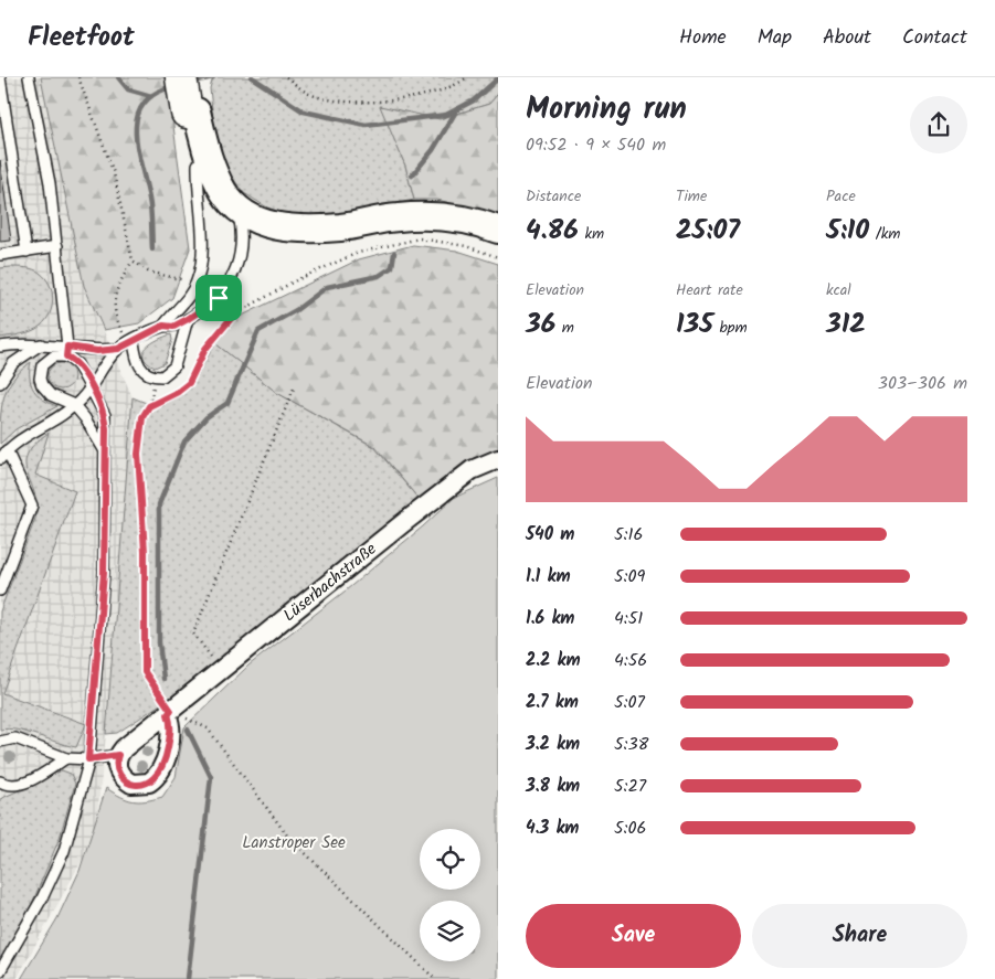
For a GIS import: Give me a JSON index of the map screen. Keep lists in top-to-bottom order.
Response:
{
  "streets": {
    "street": ["Lüserbachstraße"]
  },
  "parks": ["Lanstroper See"],
  "page": {
    "header": "Fleetfoot",
    "nav": [
      "Home",
      "Map",
      "About",
      "Contact"
    ],
    "heading": ["Morning run", "09:52 · 9 × 540 m"],
    "stats": [
      ["Distance", "4.86 km"],
      ["Time", "25:07"],
      ["Pace", "5:10 /km"],
      ["Elevation", "36 m"],
      ["Heart rate", "135 bpm"],
      ["kcal", "312"]
    ],
    "chart": ["Elevation", "303–306 m"],
    "list": [
      {
        "name": "540 m",
        "note": "5:16"
      },
      {
        "name": "1.1 km",
        "note": "5:09"
      },
      {
        "name": "1.6 km",
        "note": "4:51"
      },
      {
        "name": "2.2 km",
        "note": "4:56"
      },
      {
        "name": "2.7 km",
        "note": "5:07"
      },
      {
        "name": "3.2 km",
        "note": "5:38"
      },
      {
        "name": "3.8 km",
        "note": "5:27"
      },
      {
        "name": "4.3 km",
        "note": "5:06"
      }
    ],
    "buttons": ["Save", "Share"]
  }
}
